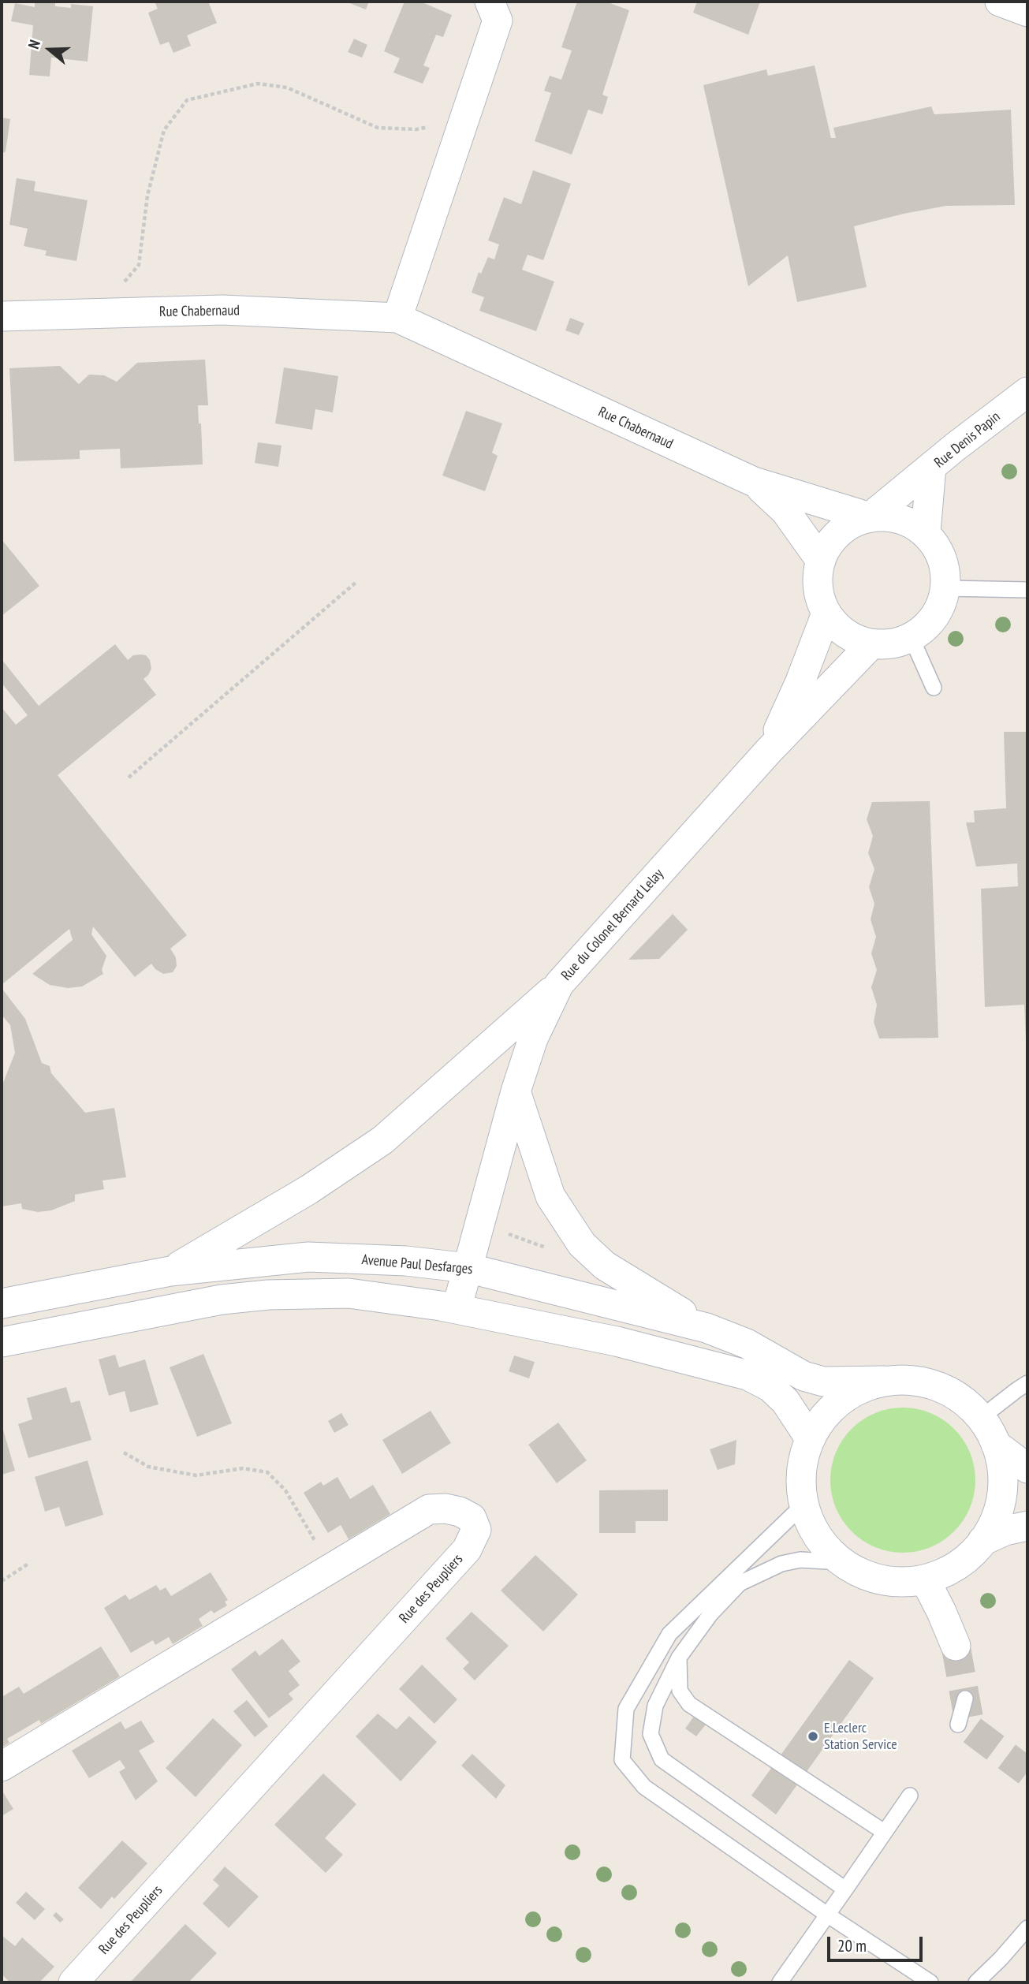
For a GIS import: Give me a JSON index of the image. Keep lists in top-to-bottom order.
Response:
{
  "streets": {
    "street": [
      "Rue Chabernaud",
      "Rue Denis Papin",
      "Rue du Colonel Bernard Lelay",
      "Avenue Paul Desfarges",
      "Rue des Peupliers"
    ]
  },
  "crossings": [
    ["Rue Denis Papin", "Rue du Colonel Bernard Lelay"],
    ["Rue du Colonel Bernard Lelay", "Avenue Paul Desfarges"]
  ],
  "places": ["E.Leclerc Station Service"],
  "scale_bar": "20 m",
  "north": "left"
}
